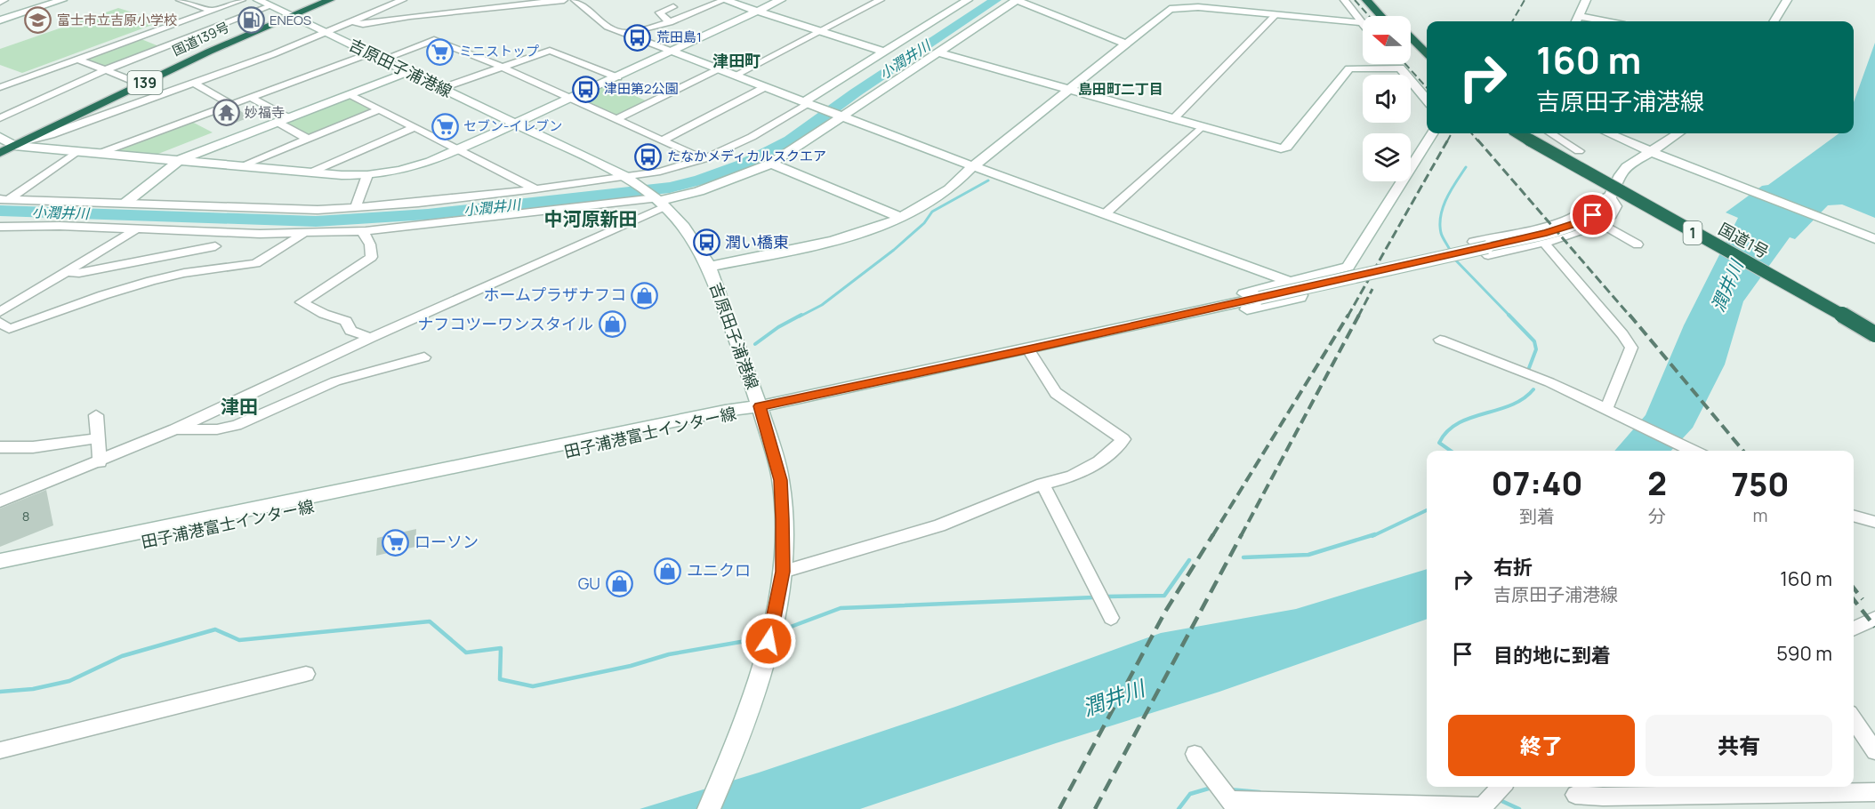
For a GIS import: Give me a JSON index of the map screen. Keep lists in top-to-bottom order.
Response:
{
  "streets": {
    "highway": [
      "国道139号",
      "139",
      "1",
      "国道1号"
    ],
    "street": ["吉原田子浦港線", "田子浦港富士インター線"]
  },
  "crossings": [
    ["国道139号", "吉原田子浦港線"],
    ["吉原田子浦港線", "田子浦港富士インター線"]
  ],
  "districts": [
    "津田町",
    "島田町二丁目",
    "中河原新田",
    "津田"
  ],
  "water": ["小潤井川", "潤井川"],
  "places": {
    "school or university": ["富士市立吉原小学校"],
    "fuel station": ["ENEOS"],
    "bus stop": [
      "荒田島1",
      "津田第2公園",
      "たなかメディカルスクエア",
      "潤い橋東"
    ],
    "supermarket": ["ミニストップ", "セブン-イレブン", "ローソン"],
    "temple": ["妙福寺"],
    "shop": [
      "ホームプラザナフコ",
      "ナフコツーワンスタイル",
      "ユニクロ",
      "GU"
    ]
  },
  "house_numbers": ["8"],
  "north": "left",
  "page": {
    "turn": ["160 m", "吉原田子浦港線"],
    "eta": [
      "07:40",
      "到着",
      "2",
      "分",
      "750",
      "m"
    ],
    "list": [
      {
        "name": "右折",
        "note": "吉原田子浦港線",
        "value": "160 m"
      },
      {
        "name": "目的地に到着",
        "value": "590 m"
      }
    ],
    "buttons": ["終了", "共有"]
  }
}
